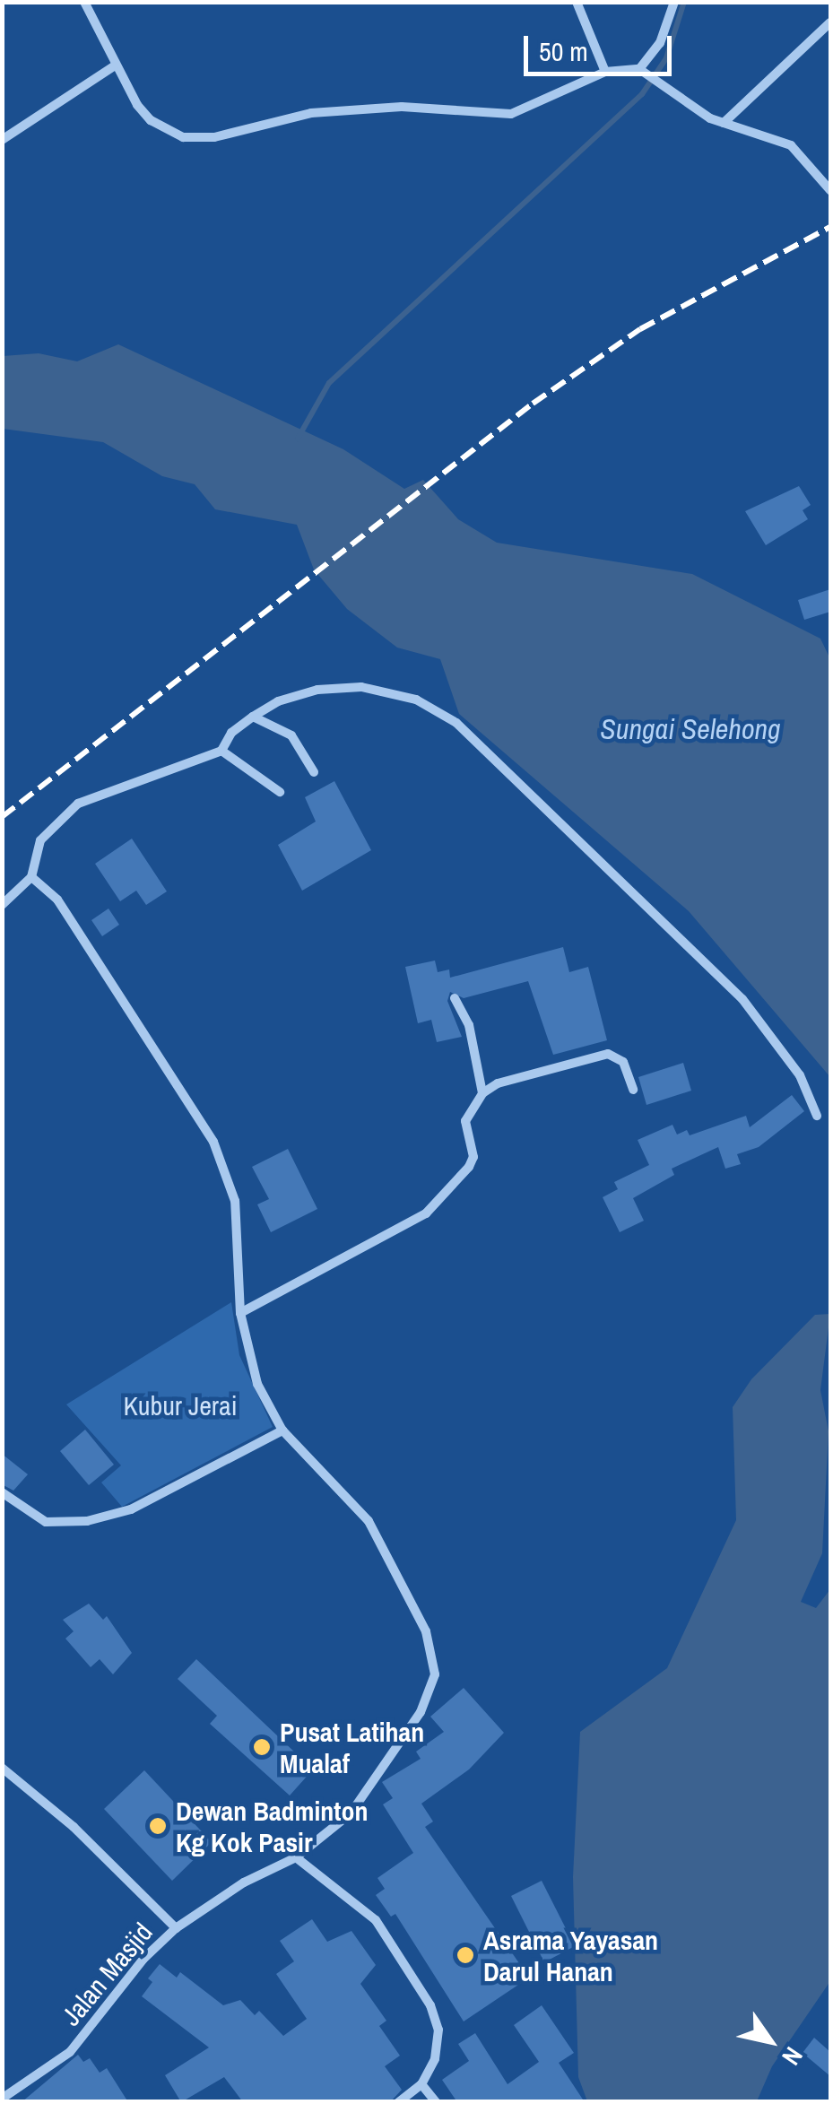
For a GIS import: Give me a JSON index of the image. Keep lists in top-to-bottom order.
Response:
{
  "streets": {
    "street": ["Jalan Masjid"]
  },
  "water": ["Sungai Selehong"],
  "parks": ["Kubur Jerai"],
  "places": ["Pusat Latihan Mualaf", "Dewan Badminton Kg Kok Pasir", "Asrama Yayasan Darul Hanan"],
  "scale_bar": "50 m",
  "north": "bottom right"
}
